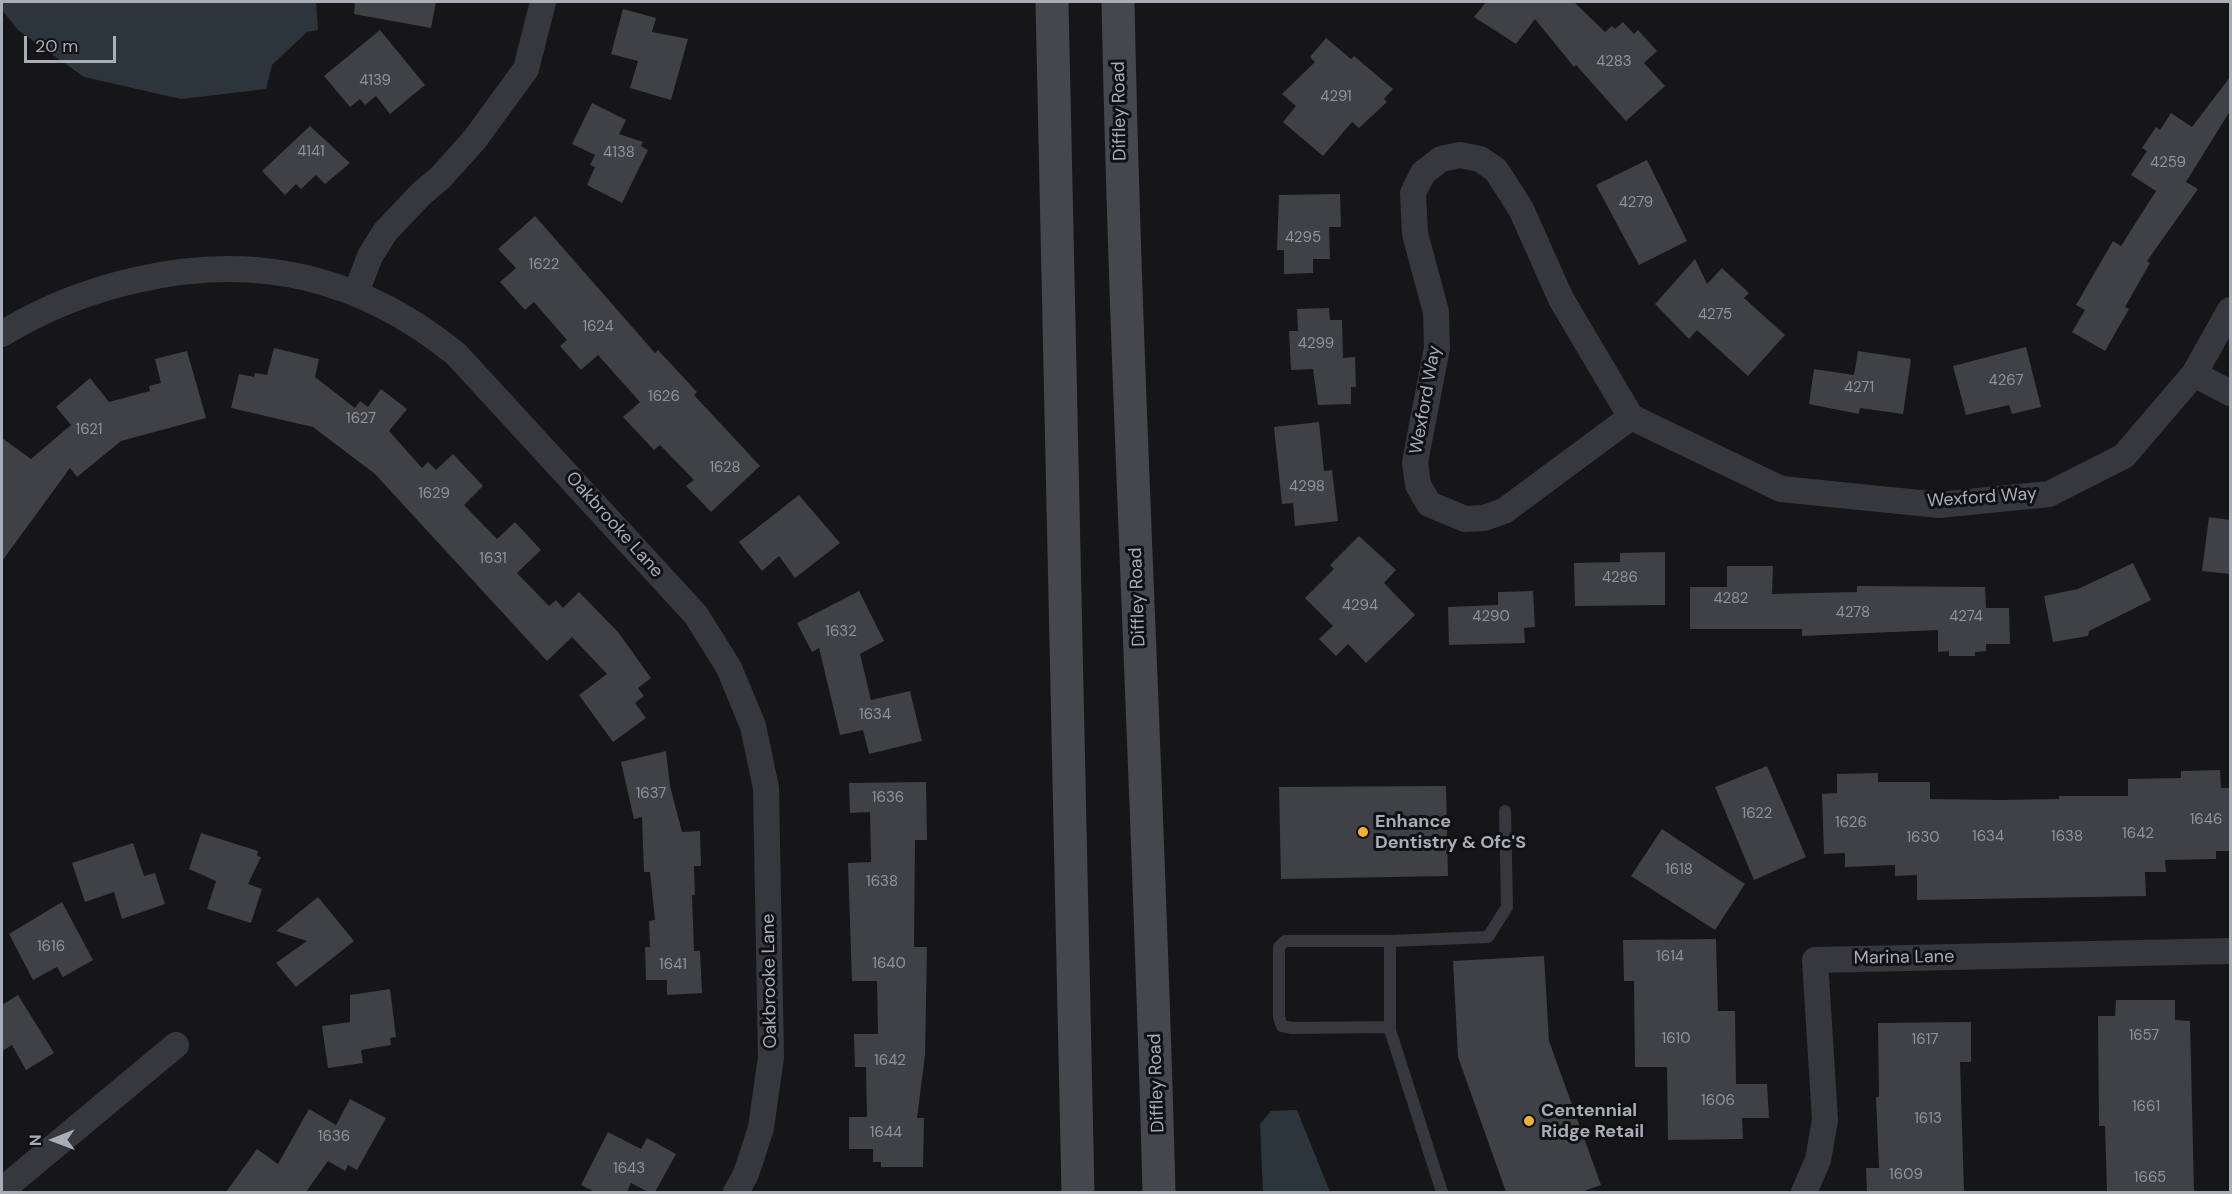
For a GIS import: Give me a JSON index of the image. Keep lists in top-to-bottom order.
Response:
{
  "streets": {
    "main road": ["Diffley Road"],
    "street": ["Wexford Way", "Oakbrooke Lane", "Marina Lane"]
  },
  "places": ["Enhance Dentistry & Ofc'S", "Centennial Ridge Retail"],
  "house_numbers": [
    "4283",
    "4139",
    "4291",
    "4141",
    "4138",
    "4259",
    "4279",
    "4295",
    "1622",
    "4275",
    "1624",
    "4299",
    "4267",
    "4271",
    "1626",
    "1627",
    "1621",
    "1628",
    "4298",
    "1629",
    "1631",
    "4286",
    "4282",
    "4294",
    "4278",
    "4290",
    "4274",
    "1632",
    "1634",
    "1637",
    "1636",
    "1622",
    "1646",
    "1626",
    "1642",
    "1634",
    "1638",
    "1630",
    "1618",
    "1638",
    "1616",
    "1614",
    "1640",
    "1641",
    "1657",
    "1610",
    "1617",
    "1642",
    "1606",
    "1661",
    "1613",
    "1644",
    "1636",
    "1643",
    "1609",
    "1665"
  ],
  "scale_bar": "20 m",
  "north": "left"
}
